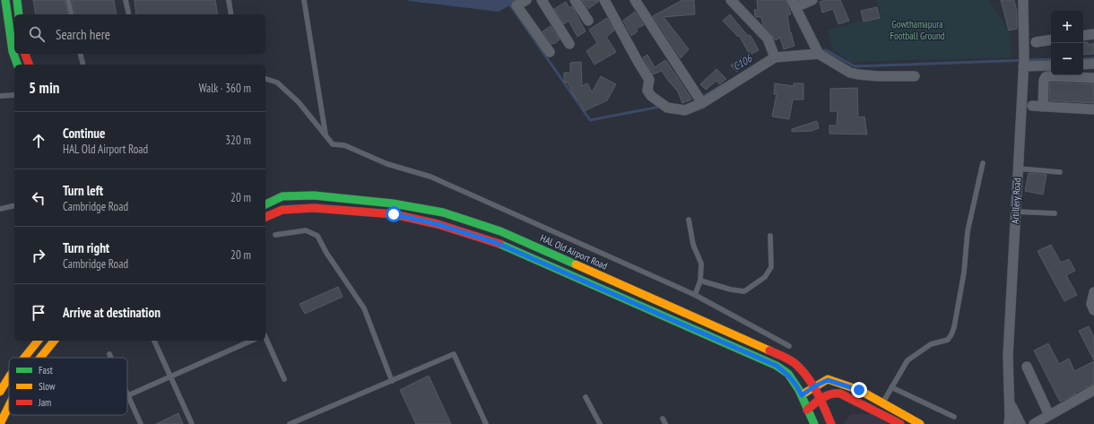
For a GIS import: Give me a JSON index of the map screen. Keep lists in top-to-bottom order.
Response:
{
  "streets": {
    "main road": ["HAL Old Airport Road"],
    "street": ["Artillery Road"]
  },
  "water": ["C106"],
  "parks": ["Gowthamapura Football Ground"],
  "legend": ["Fast", "Slow", "Jam"],
  "page": {
    "map_buttons": ["+", "−"],
    "search": "Search here",
    "heading": ["5 min", "Walk · 360 m"],
    "list": [
      ["Continue", "HAL Old Airport Road", "320 m"],
      ["Turn left", "Cambridge Road", "20 m"],
      ["Turn right", "Cambridge Road", "20 m"],
      "Arrive at destination"
    ]
  }
}
